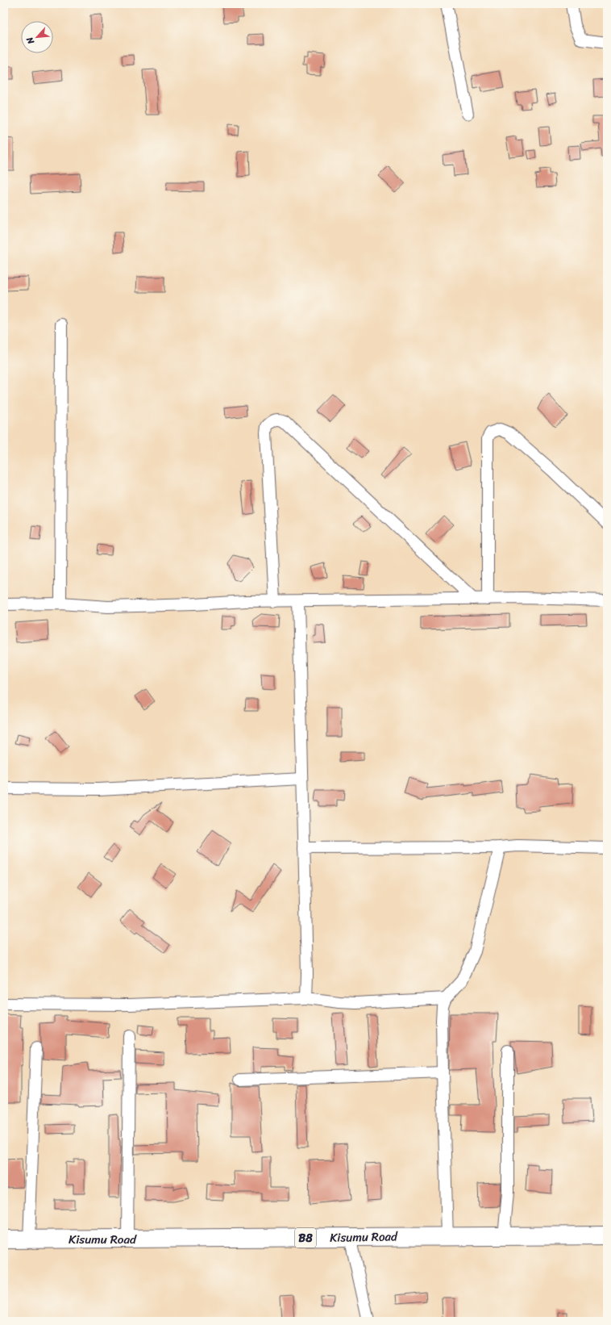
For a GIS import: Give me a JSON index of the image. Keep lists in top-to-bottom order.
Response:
{
  "streets": {
    "highway": ["Kisumu Road", "B8"]
  },
  "north": "bottom left"
}
